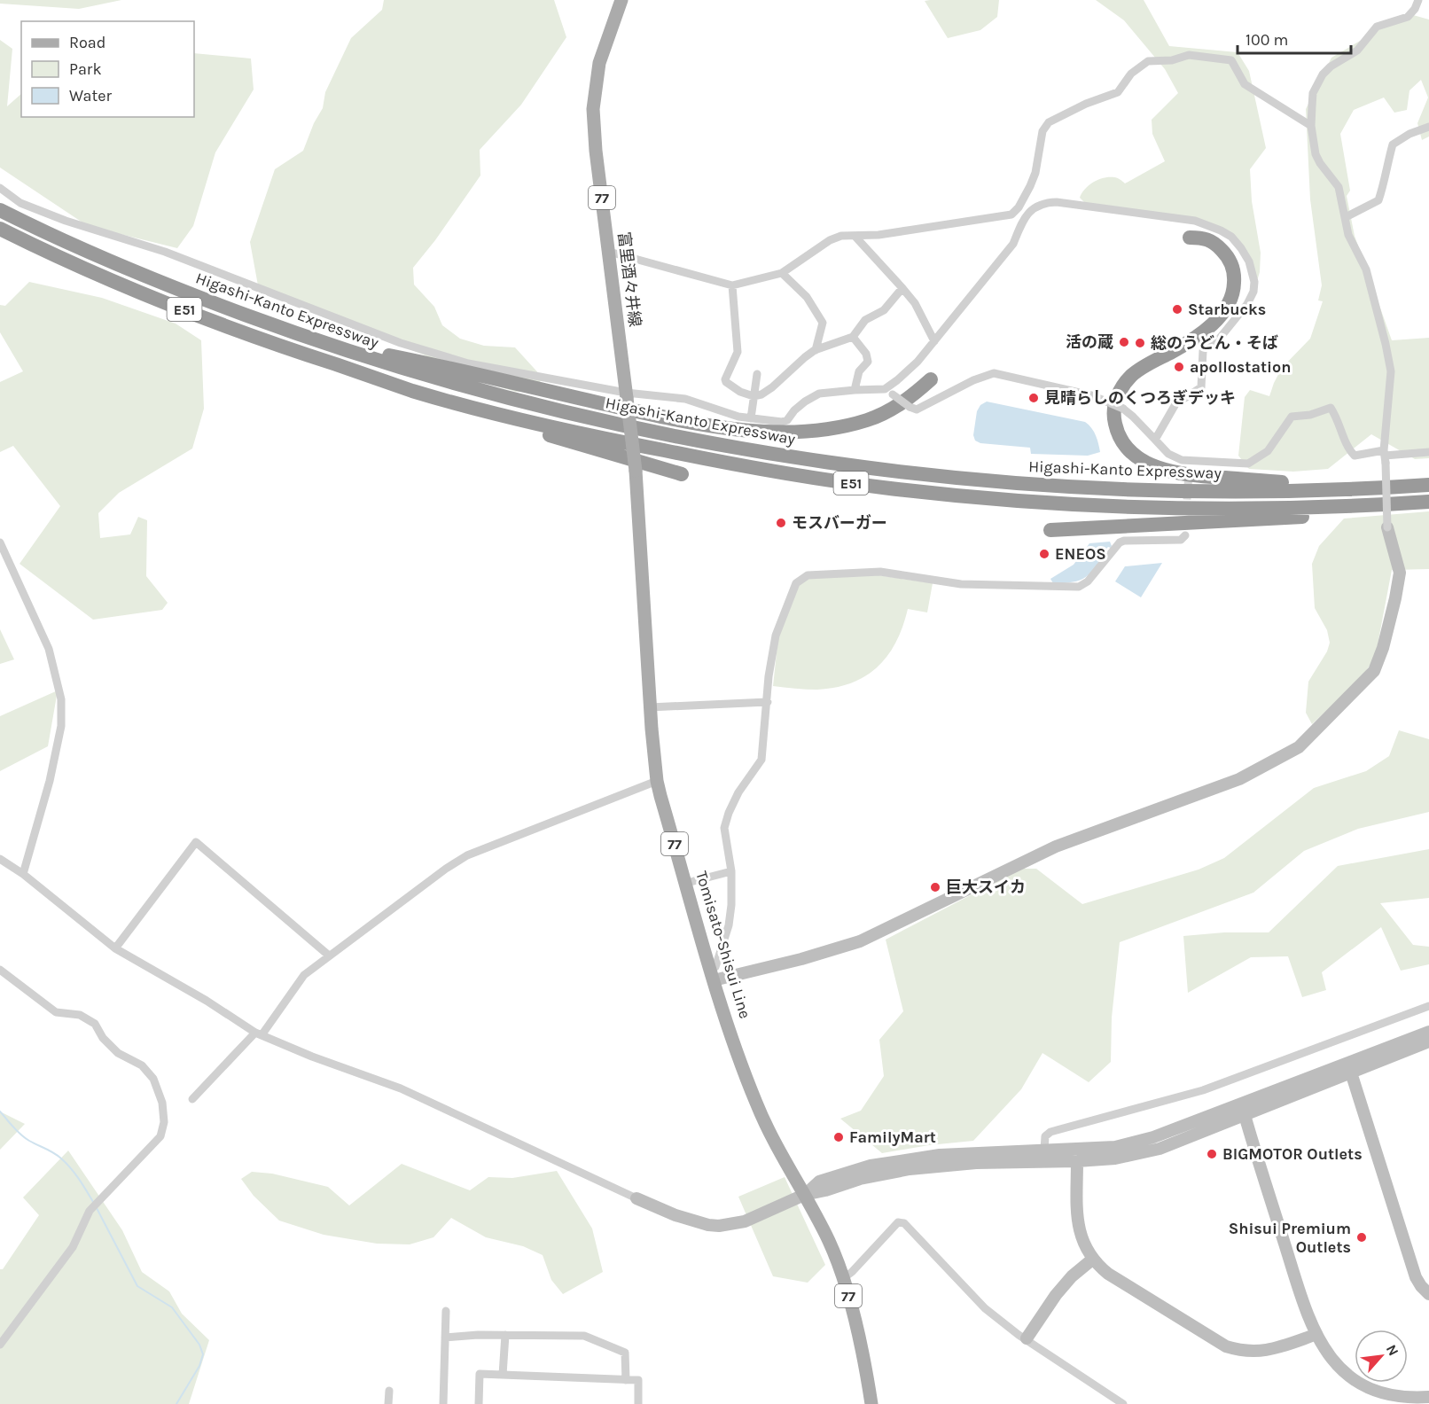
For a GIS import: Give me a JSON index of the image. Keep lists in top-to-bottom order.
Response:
{
  "streets": {
    "highway": ["E51", "Higashi-Kanto Expressway"],
    "main road": ["77", "富里酒々井線", "Tomisato-Shisui Line"]
  },
  "crossings": [
    ["富里酒々井線", "Tomisato-Shisui Line"]
  ],
  "places": [
    "Starbucks",
    "活の蔵",
    "総のうどん・そば",
    "apollostation",
    "見晴らしのくつろぎデッキ",
    "モスバーガー",
    "ENEOS",
    "巨大スイカ",
    "FamilyMart",
    "BIGMOTOR Outlets",
    "Shisui Premium Outlets"
  ],
  "legend": ["Road", "Park", "Water"],
  "scale_bar": "100 m",
  "north": "top right"
}
